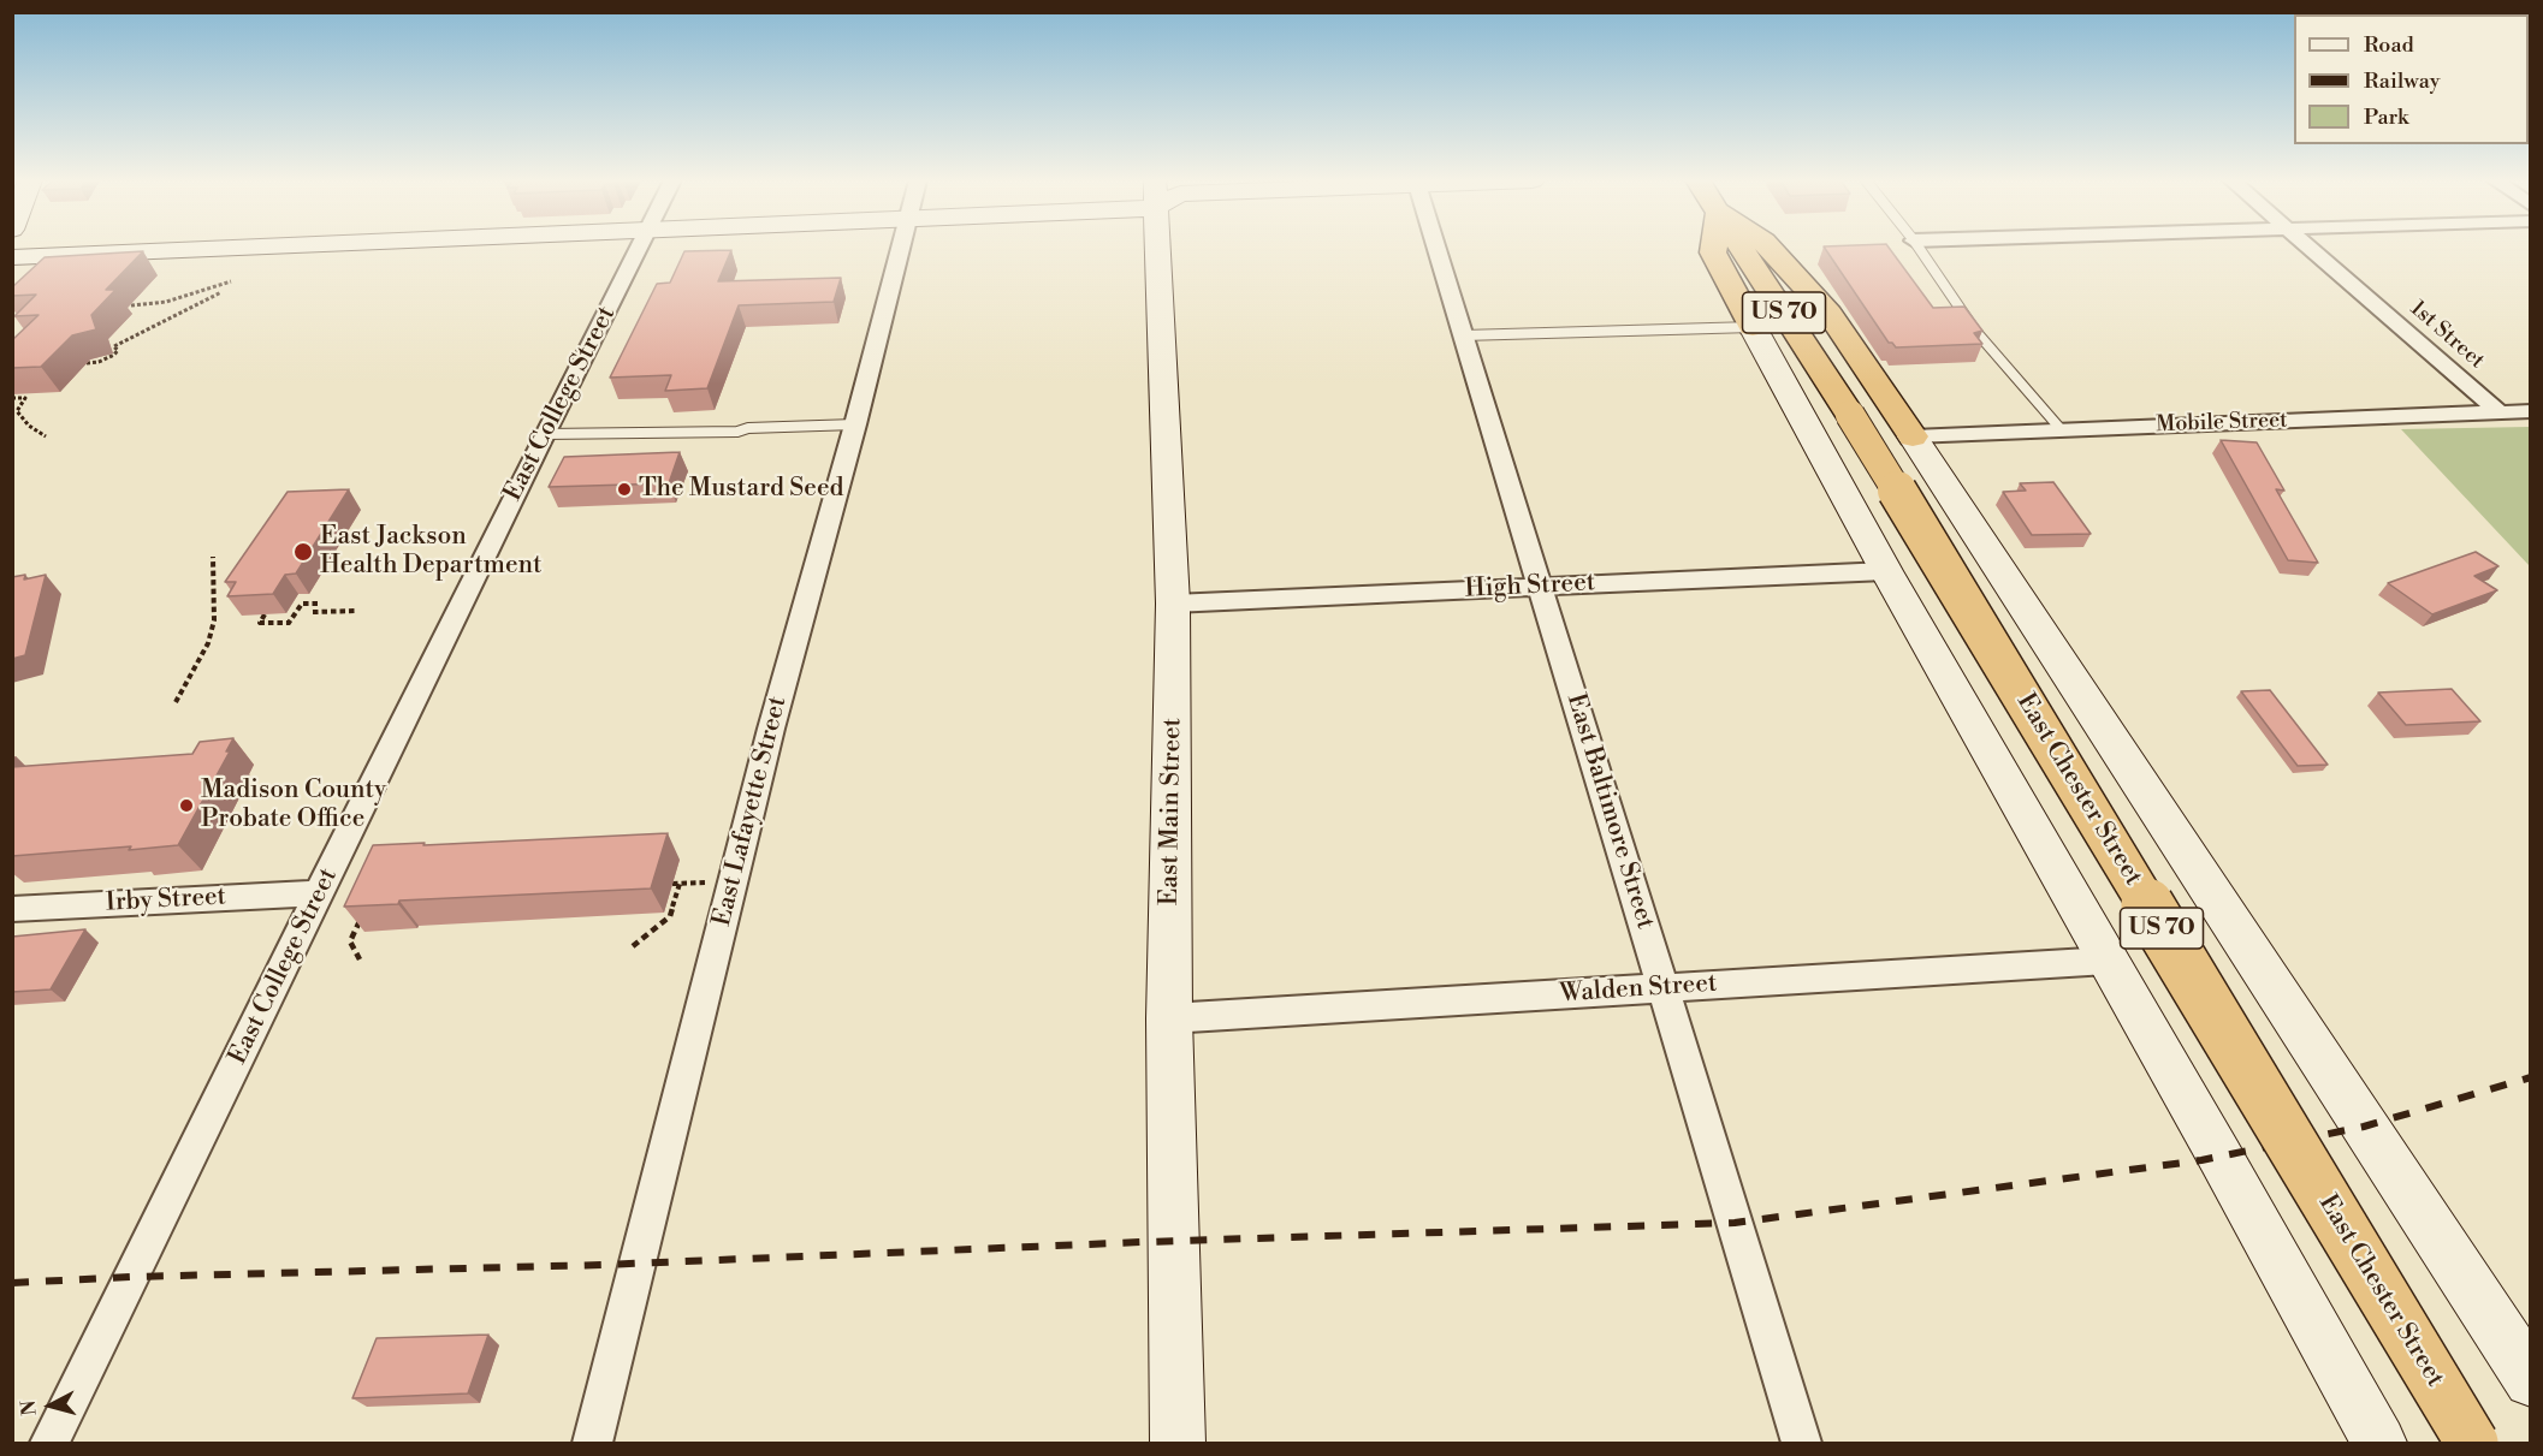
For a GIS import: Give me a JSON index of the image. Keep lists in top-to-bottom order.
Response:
{
  "streets": {
    "highway": ["US 70", "East Chester Street"],
    "street": [
      "1st Street",
      "East College Street",
      "Mobile Street",
      "High Street",
      "East Lafayette Street",
      "East Main Street",
      "East Baltimore Street",
      "Irby Street",
      "Walden Street"
    ]
  },
  "crossings": [
    ["1st Street", "Mobile Street"],
    ["East College Street", "Irby Street"],
    ["High Street", "East Main Street"],
    ["High Street", "East Baltimore Street"],
    ["East Main Street", "Walden Street"],
    ["East Baltimore Street", "Walden Street"]
  ],
  "places": ["The Mustard Seed", "East Jackson Health Department", "Madison County Probate Office"],
  "legend": ["Road", "Railway", "Park"],
  "north": "left"
}
